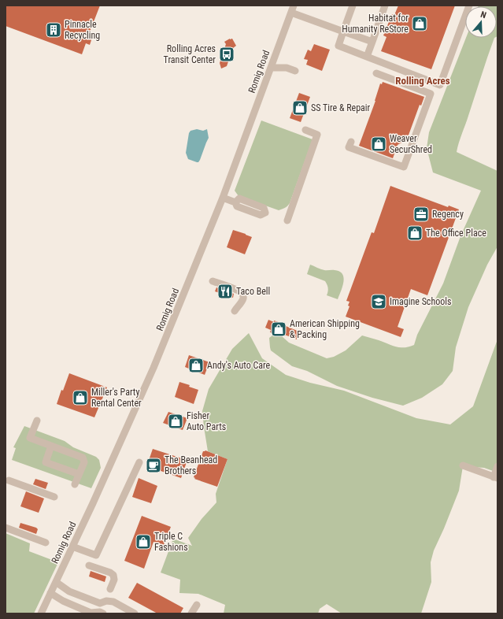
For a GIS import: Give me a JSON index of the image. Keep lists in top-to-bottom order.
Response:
{
  "streets": {
    "street": ["Romig Road"]
  },
  "districts": ["Rolling Acres"],
  "places": {
    "shop": [
      "Habitat for Humanity ReStore",
      "SS Tire & Repair",
      "Weaver SecurShred",
      "The Office Place",
      "American Shipping & Packing",
      "Andy's Auto Care",
      "Miller's Party Rental Center",
      "Fisher Auto Parts",
      "Triple C Fashions"
    ],
    "building": ["Pinnacle Recycling"],
    "bus stop": ["Rolling Acres Transit Center"],
    "office": ["Regency"],
    "restaurant": ["Taco Bell"],
    "school or university": ["Imagine Schools"],
    "cafe": ["The Beanhead Brothers"]
  },
  "north": "top"
}
